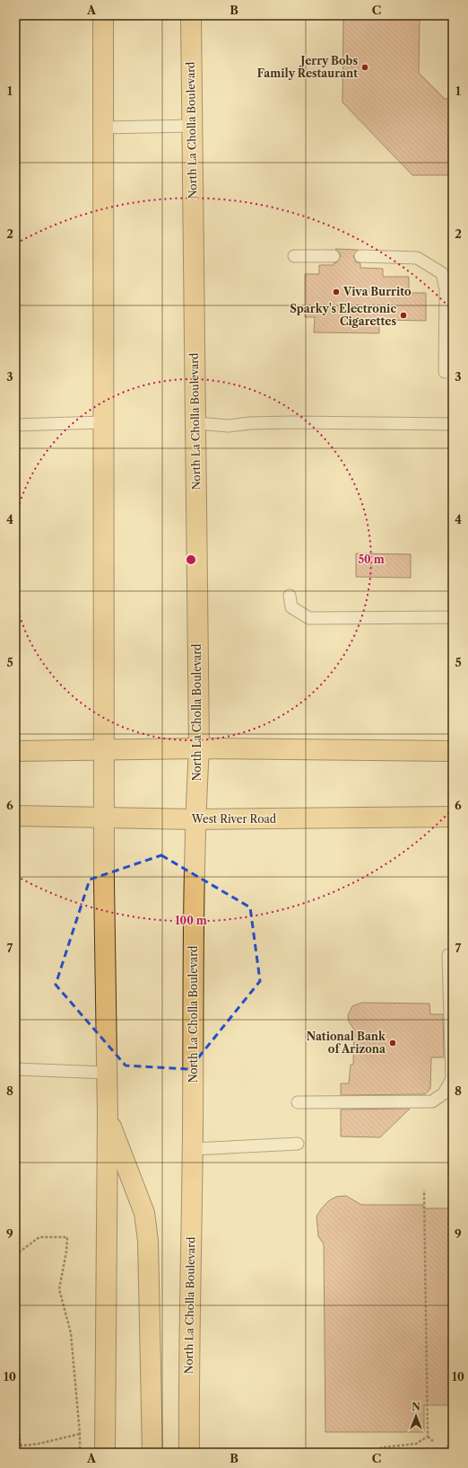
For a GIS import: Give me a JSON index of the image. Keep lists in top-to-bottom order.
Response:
{
  "streets": {
    "main road": ["North La Cholla Boulevard", "West River Road"]
  },
  "crossings": [
    ["North La Cholla Boulevard", "West River Road"]
  ],
  "places": [
    "Jerry Bobs Family Restaurant",
    "Viva Burrito",
    "Sparky's Electronic Cigarettes",
    "National Bank of Arizona"
  ],
  "north": "top",
  "grid": {
    "columns": ["A", "B", "C"],
    "rows": [
      "1",
      "2",
      "3",
      "4",
      "5",
      "6",
      "7",
      "8",
      "9",
      "10"
    ]
  },
  "rings": ["50 m", "100 m"]
}
